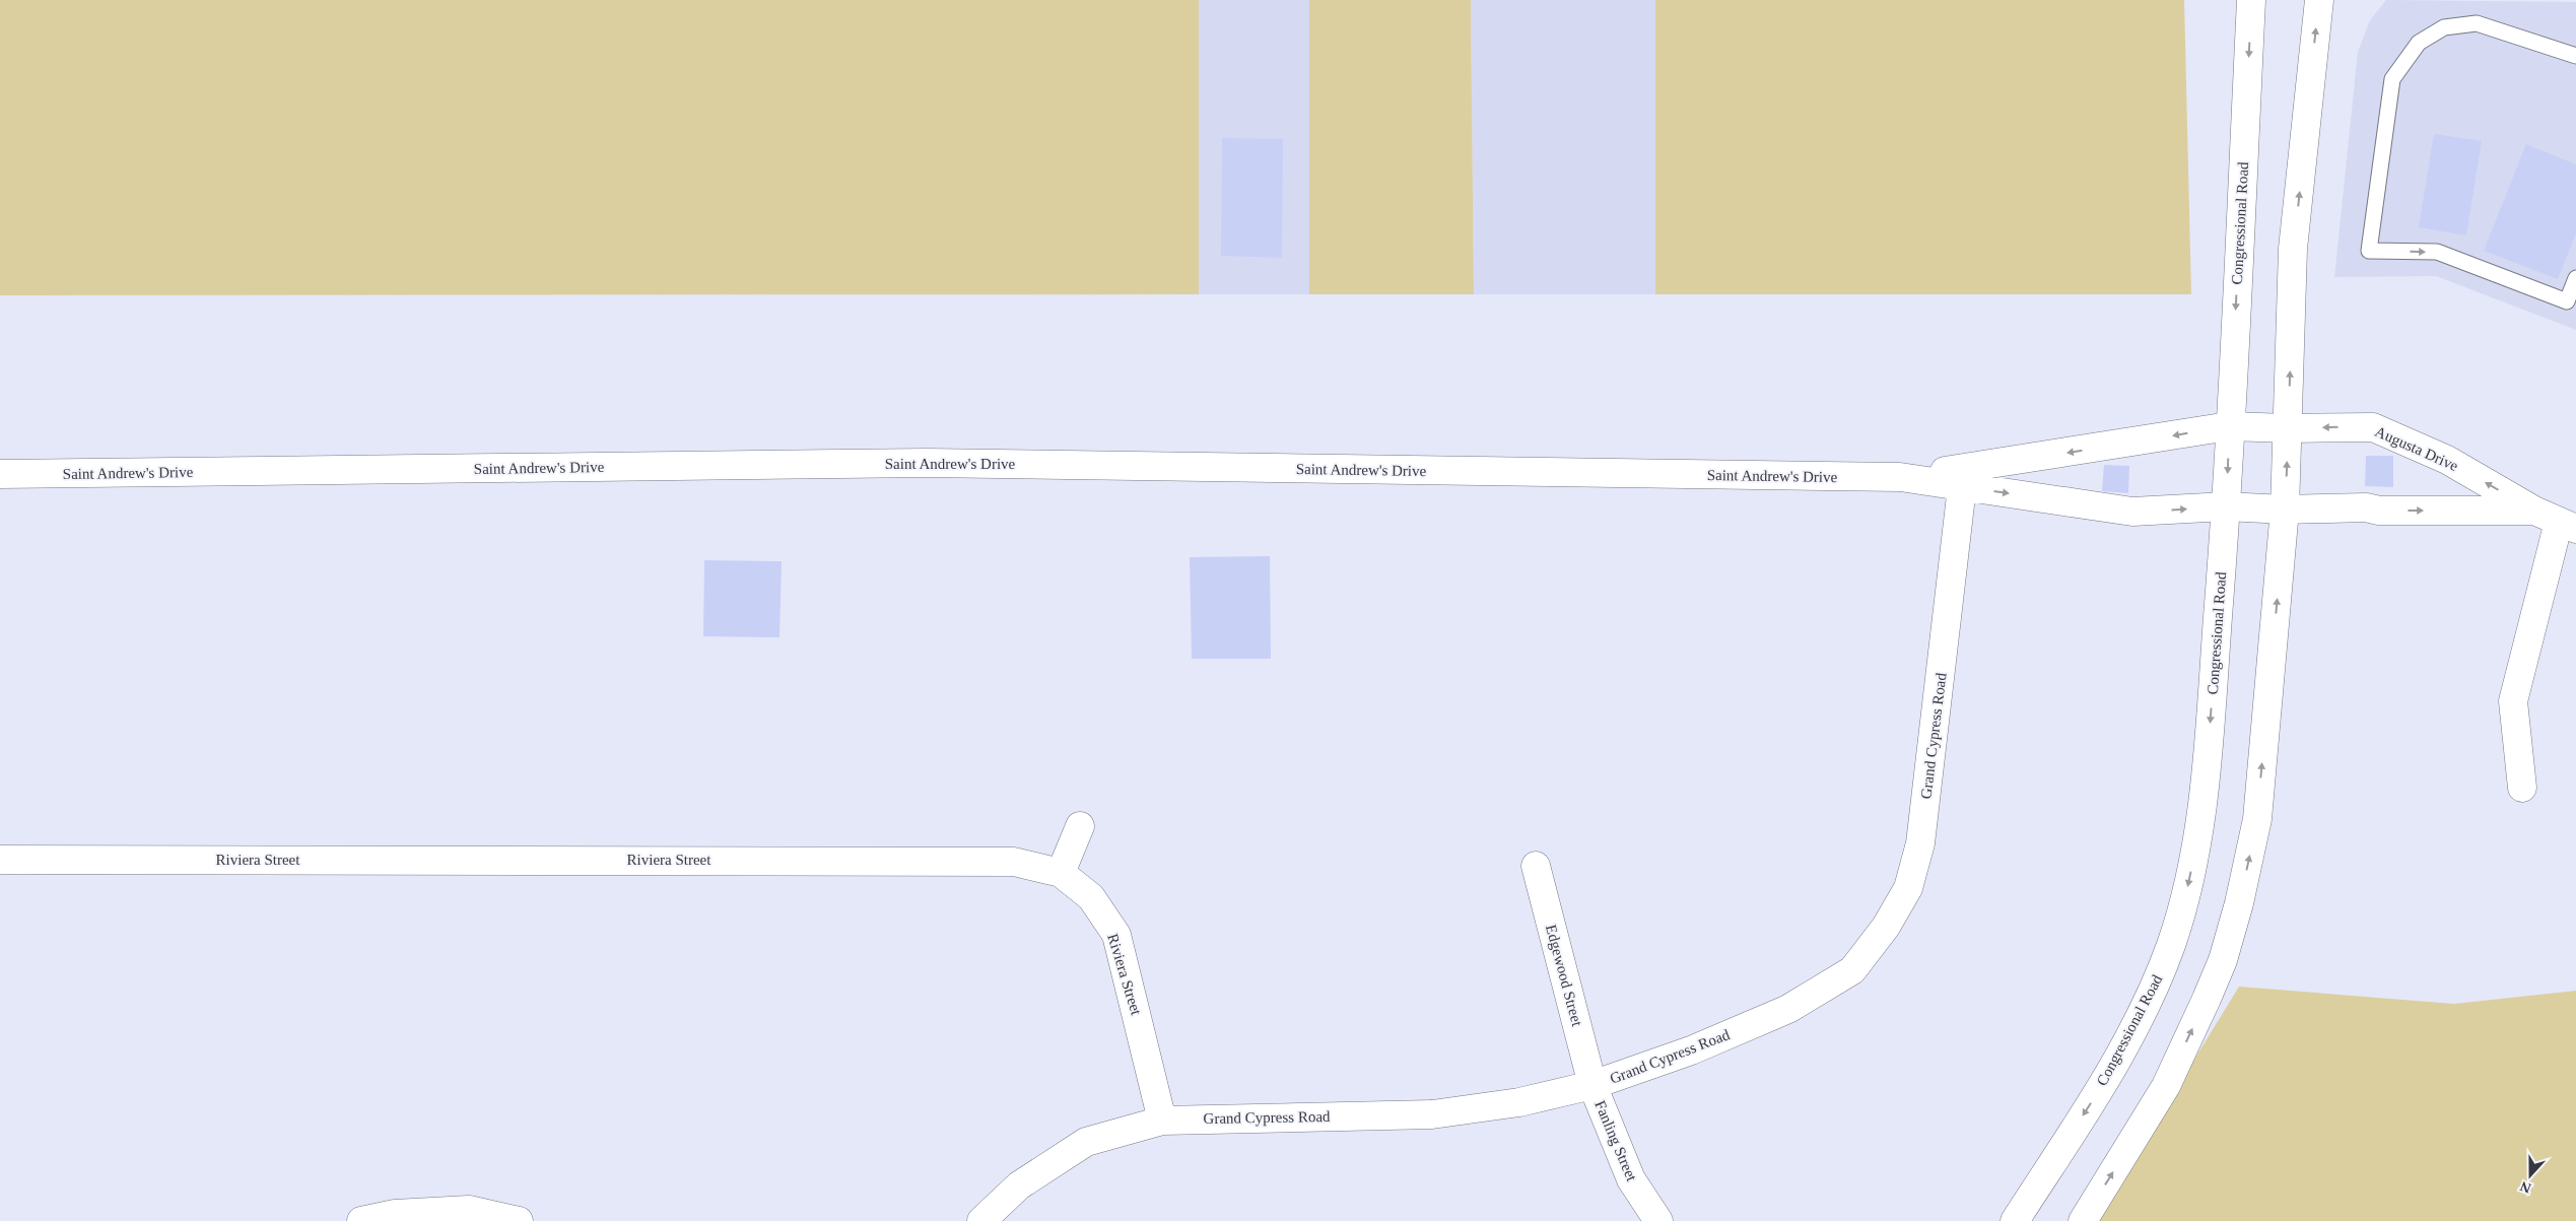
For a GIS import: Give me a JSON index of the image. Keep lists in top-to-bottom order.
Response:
{
  "streets": {
    "street": [
      "Congressional Road",
      "Augusta Drive",
      "Saint Andrew's Drive",
      "Grand Cypress Road",
      "Riviera Street",
      "Edgewood Street",
      "Fanling Street"
    ]
  },
  "crossings": [
    ["Congressional Road", "Augusta Drive"],
    ["Congressional Road", "Saint Andrew's Drive"],
    ["Augusta Drive", "Saint Andrew's Drive"],
    ["Saint Andrew's Drive", "Grand Cypress Road"],
    ["Grand Cypress Road", "Riviera Street"],
    ["Grand Cypress Road", "Edgewood Street"],
    ["Grand Cypress Road", "Fanling Street"],
    ["Edgewood Street", "Fanling Street"]
  ],
  "north": "bottom"
}
